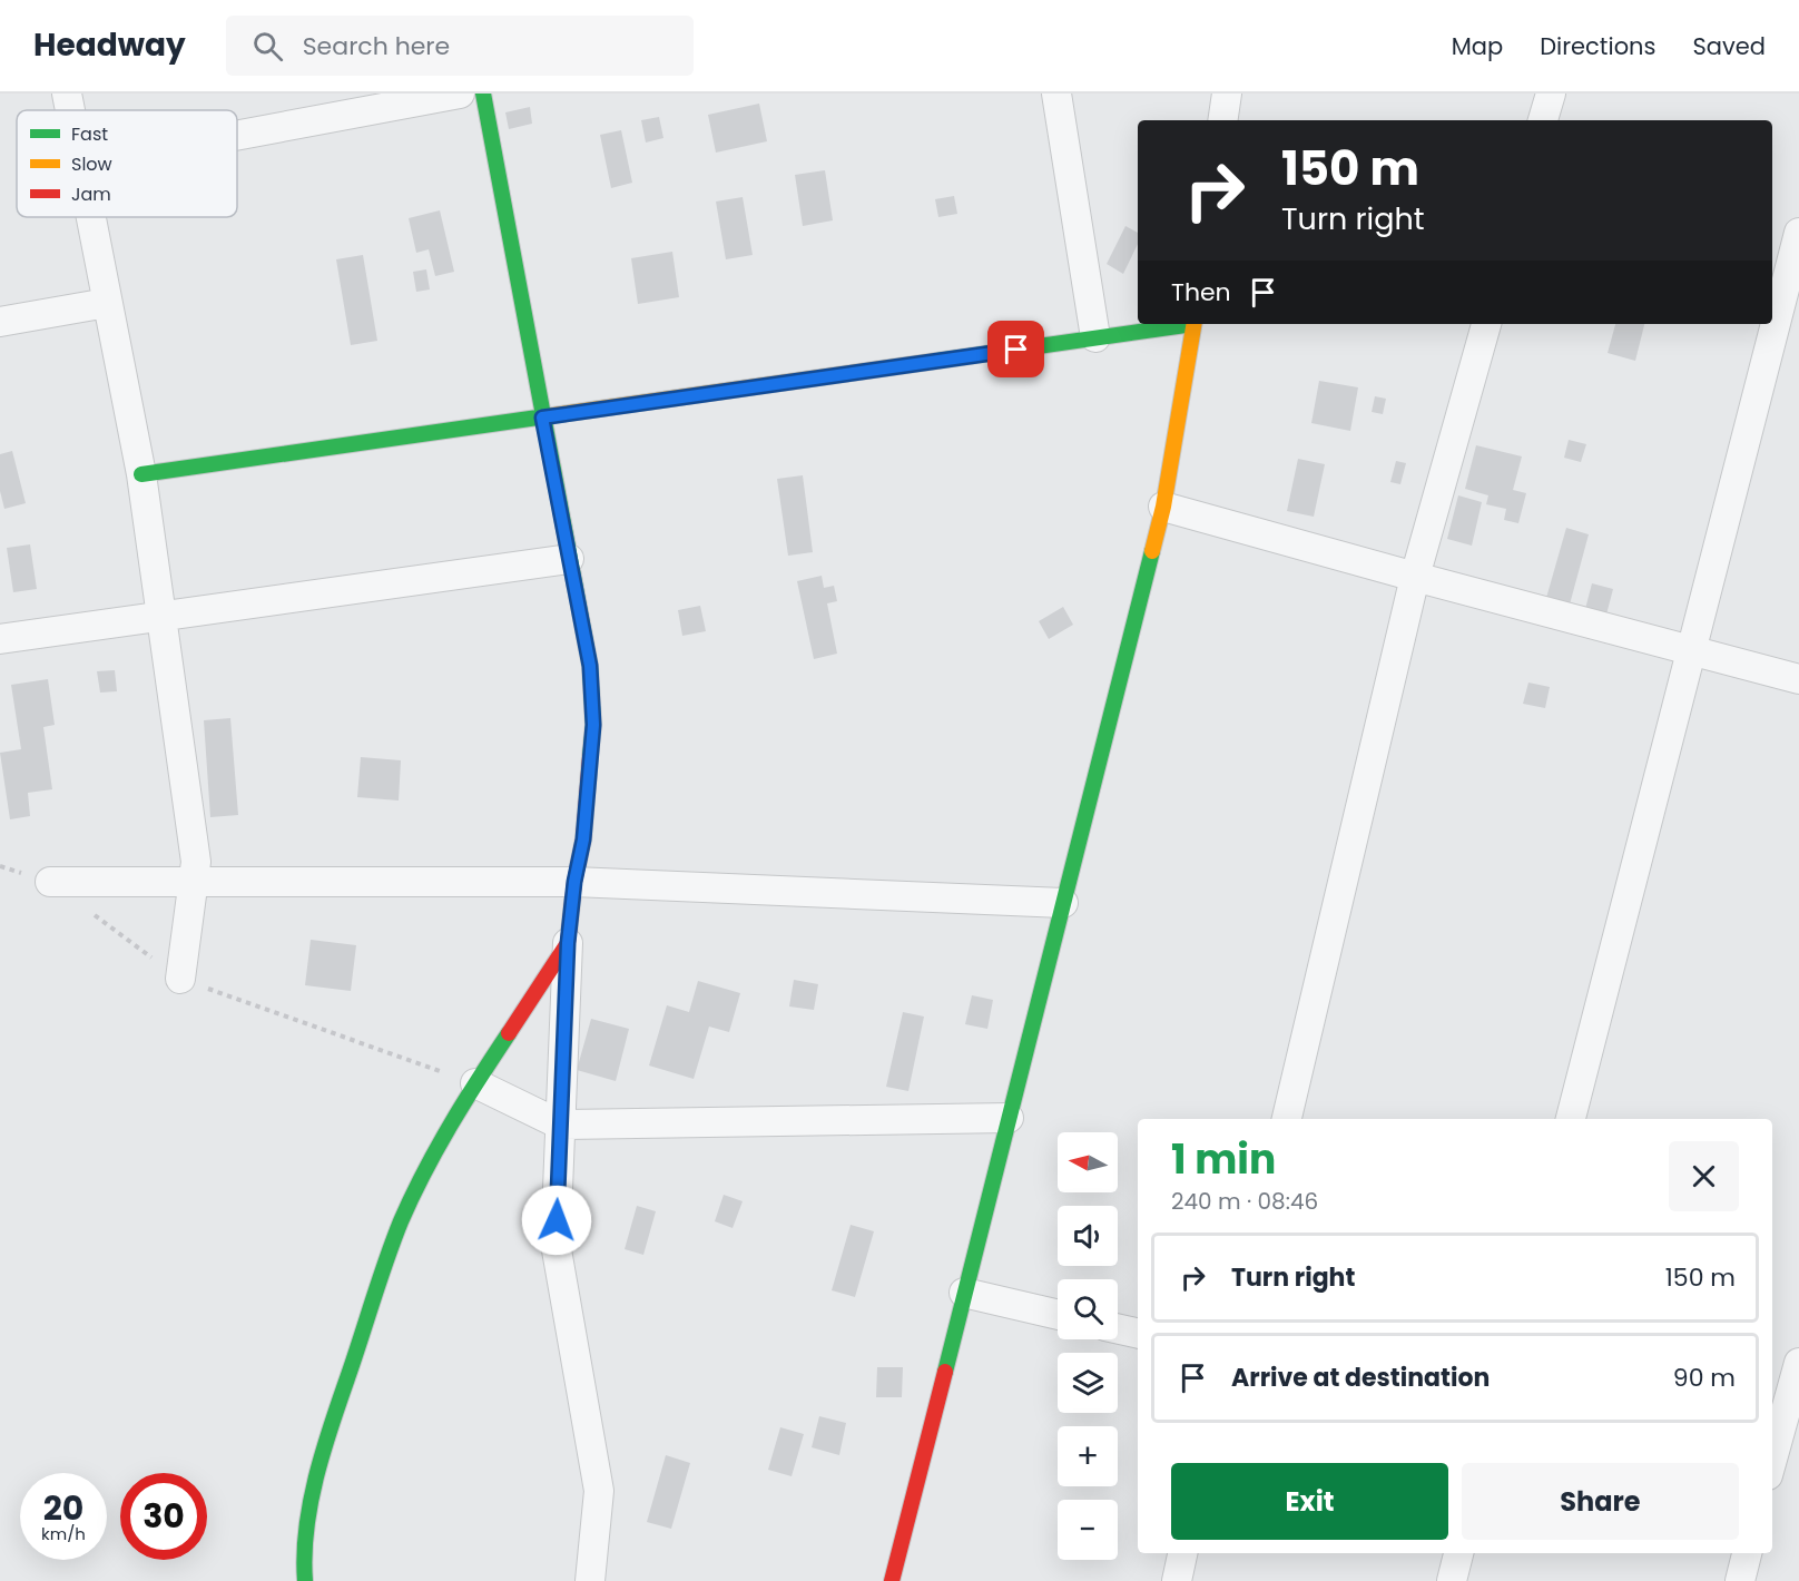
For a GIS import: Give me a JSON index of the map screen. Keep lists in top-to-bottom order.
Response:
{
  "legend": ["Fast", "Slow", "Jam"],
  "north": "left",
  "page": {
    "header": "Headway",
    "search": "Search here",
    "nav": ["Map", "Directions", "Saved"],
    "turn": ["150 m", "Turn right"],
    "then": "Then",
    "heading": ["1 min", "240 m · 08:46"],
    "map_buttons": ["+", "−"],
    "list": [
      {
        "name": "Turn right",
        "value": "150 m"
      },
      {
        "name": "Arrive at destination",
        "value": "90 m"
      }
    ],
    "buttons": ["Exit", "Share"],
    "speed": "20 km/h",
    "limit": "30"
  }
}
